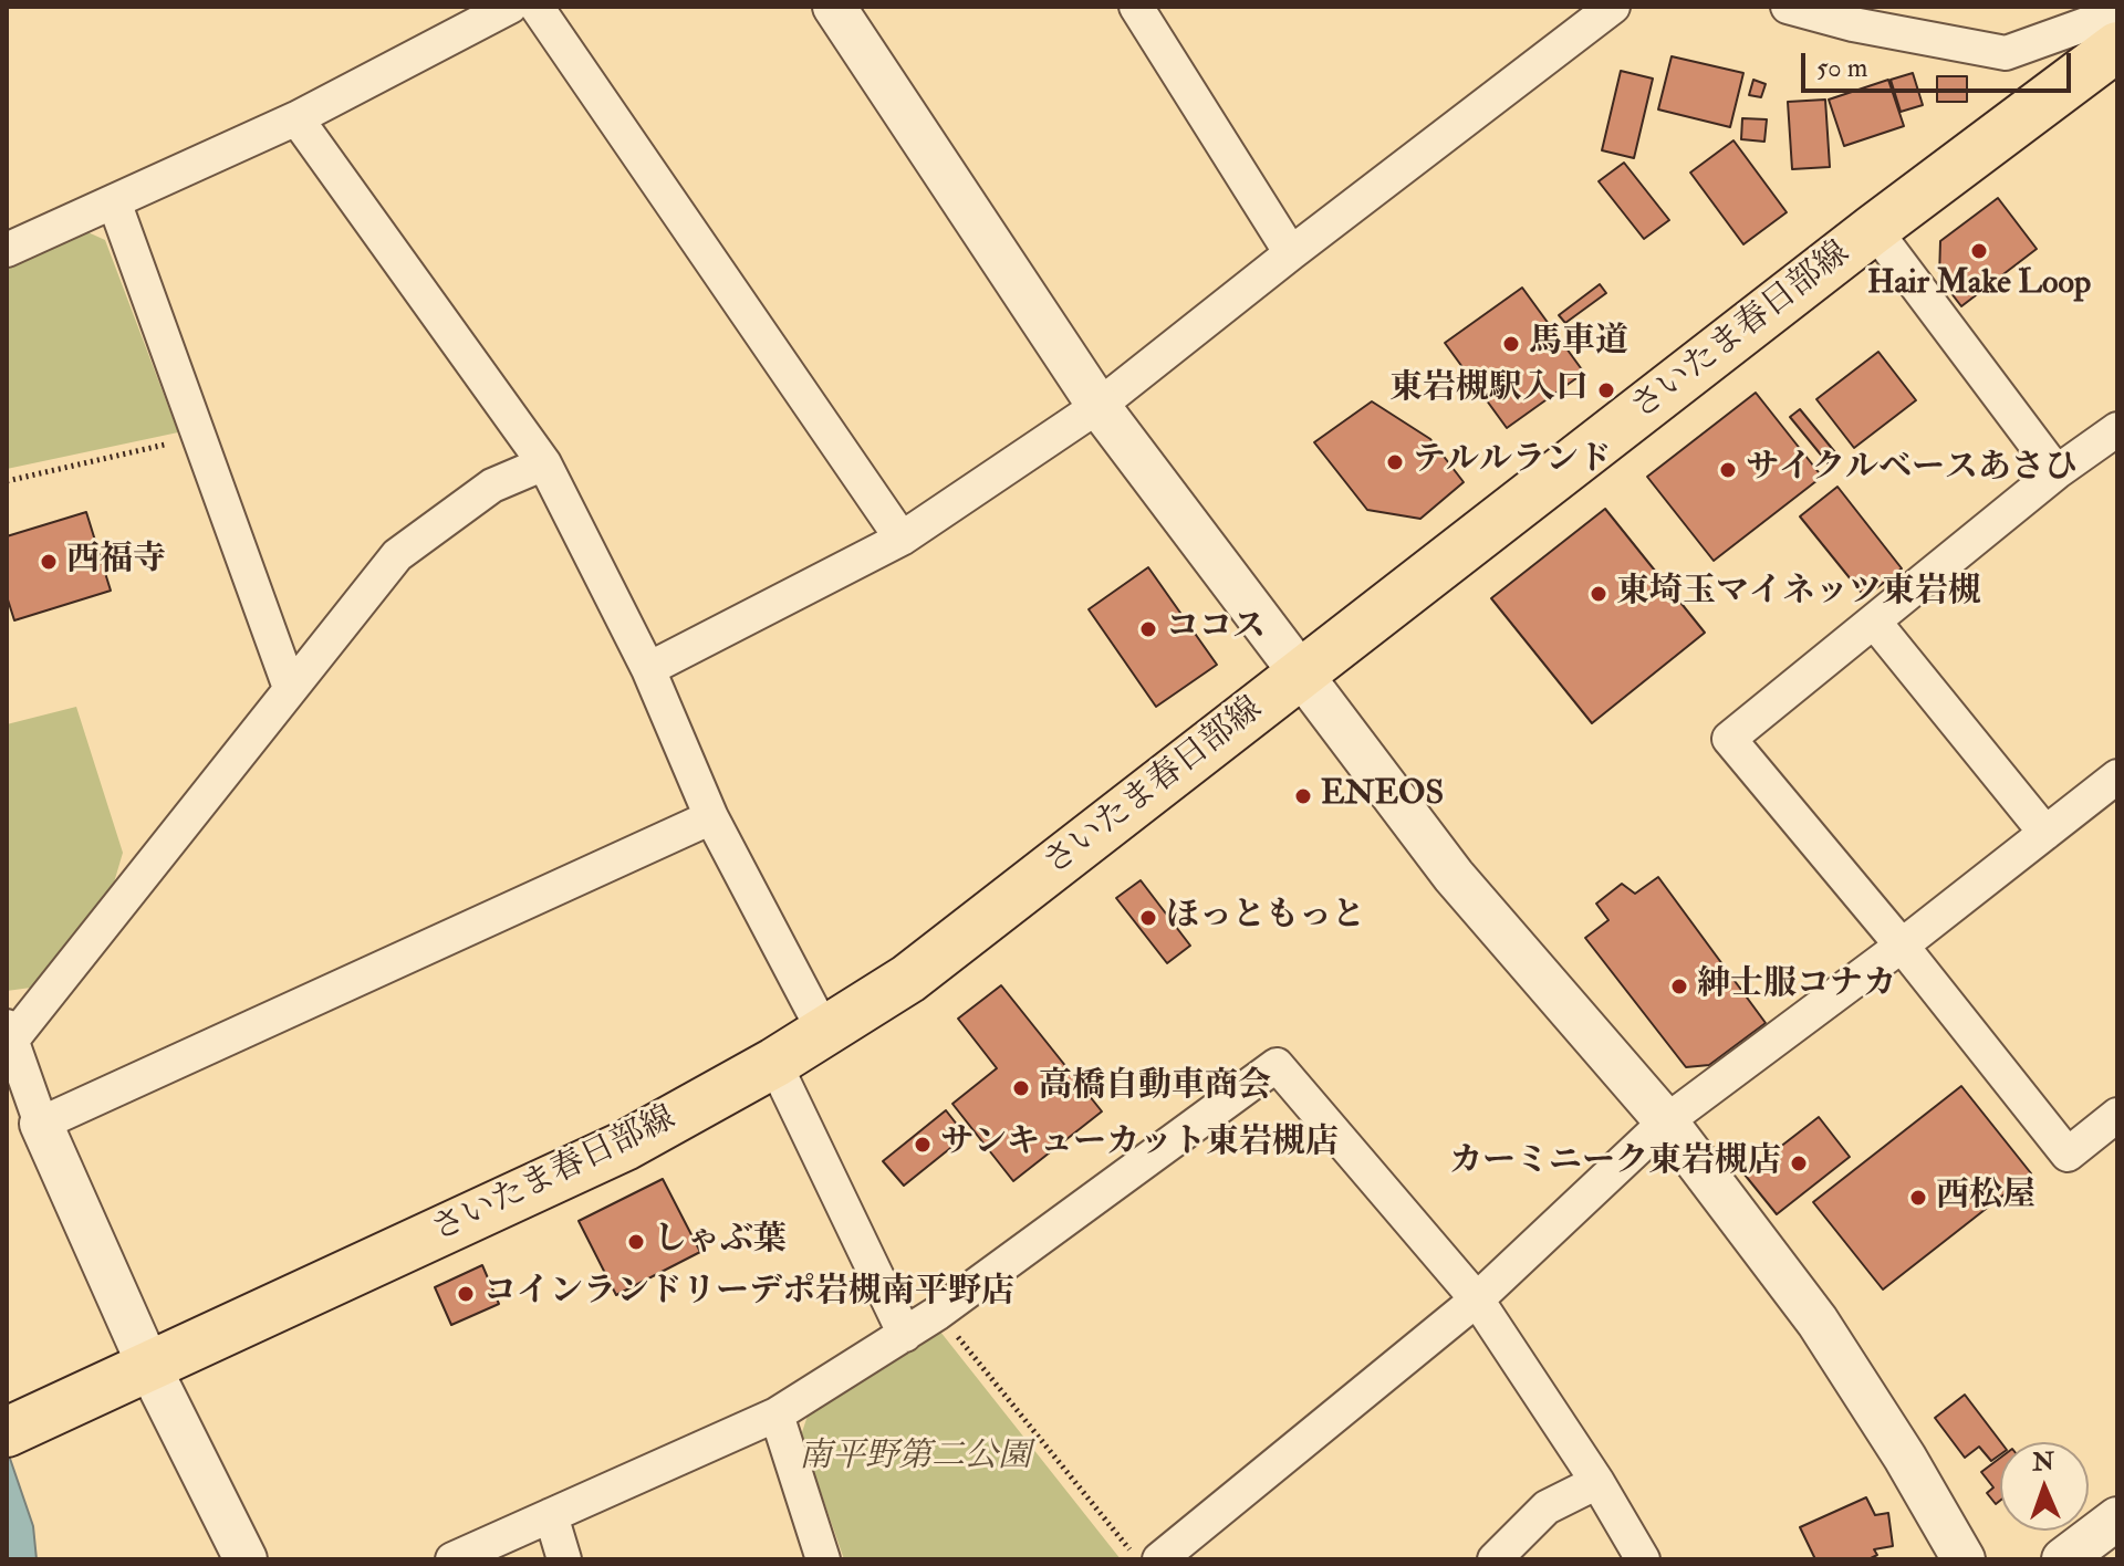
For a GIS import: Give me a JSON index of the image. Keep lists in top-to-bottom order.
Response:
{
  "streets": {
    "main road": ["さいたま春日部線"]
  },
  "parks": ["南平野第二公園"],
  "places": [
    "Hair Make Loop",
    "馬車道",
    "東岩槻駅入口",
    "テルルランド",
    "サイクルベースあさひ",
    "西福寺",
    "東埼玉マイネッツ東岩槻",
    "ココス",
    "ENEOS",
    "ほっともっと",
    "紳士服コナカ",
    "高橋自動車商会",
    "サンキューカット東岩槻店",
    "カーミニーク東岩槻店",
    "西松屋",
    "しゃぶ葉",
    "コインランドリーデポ岩槻南平野店"
  ],
  "scale_bar": "50 m",
  "north": "top"
}
